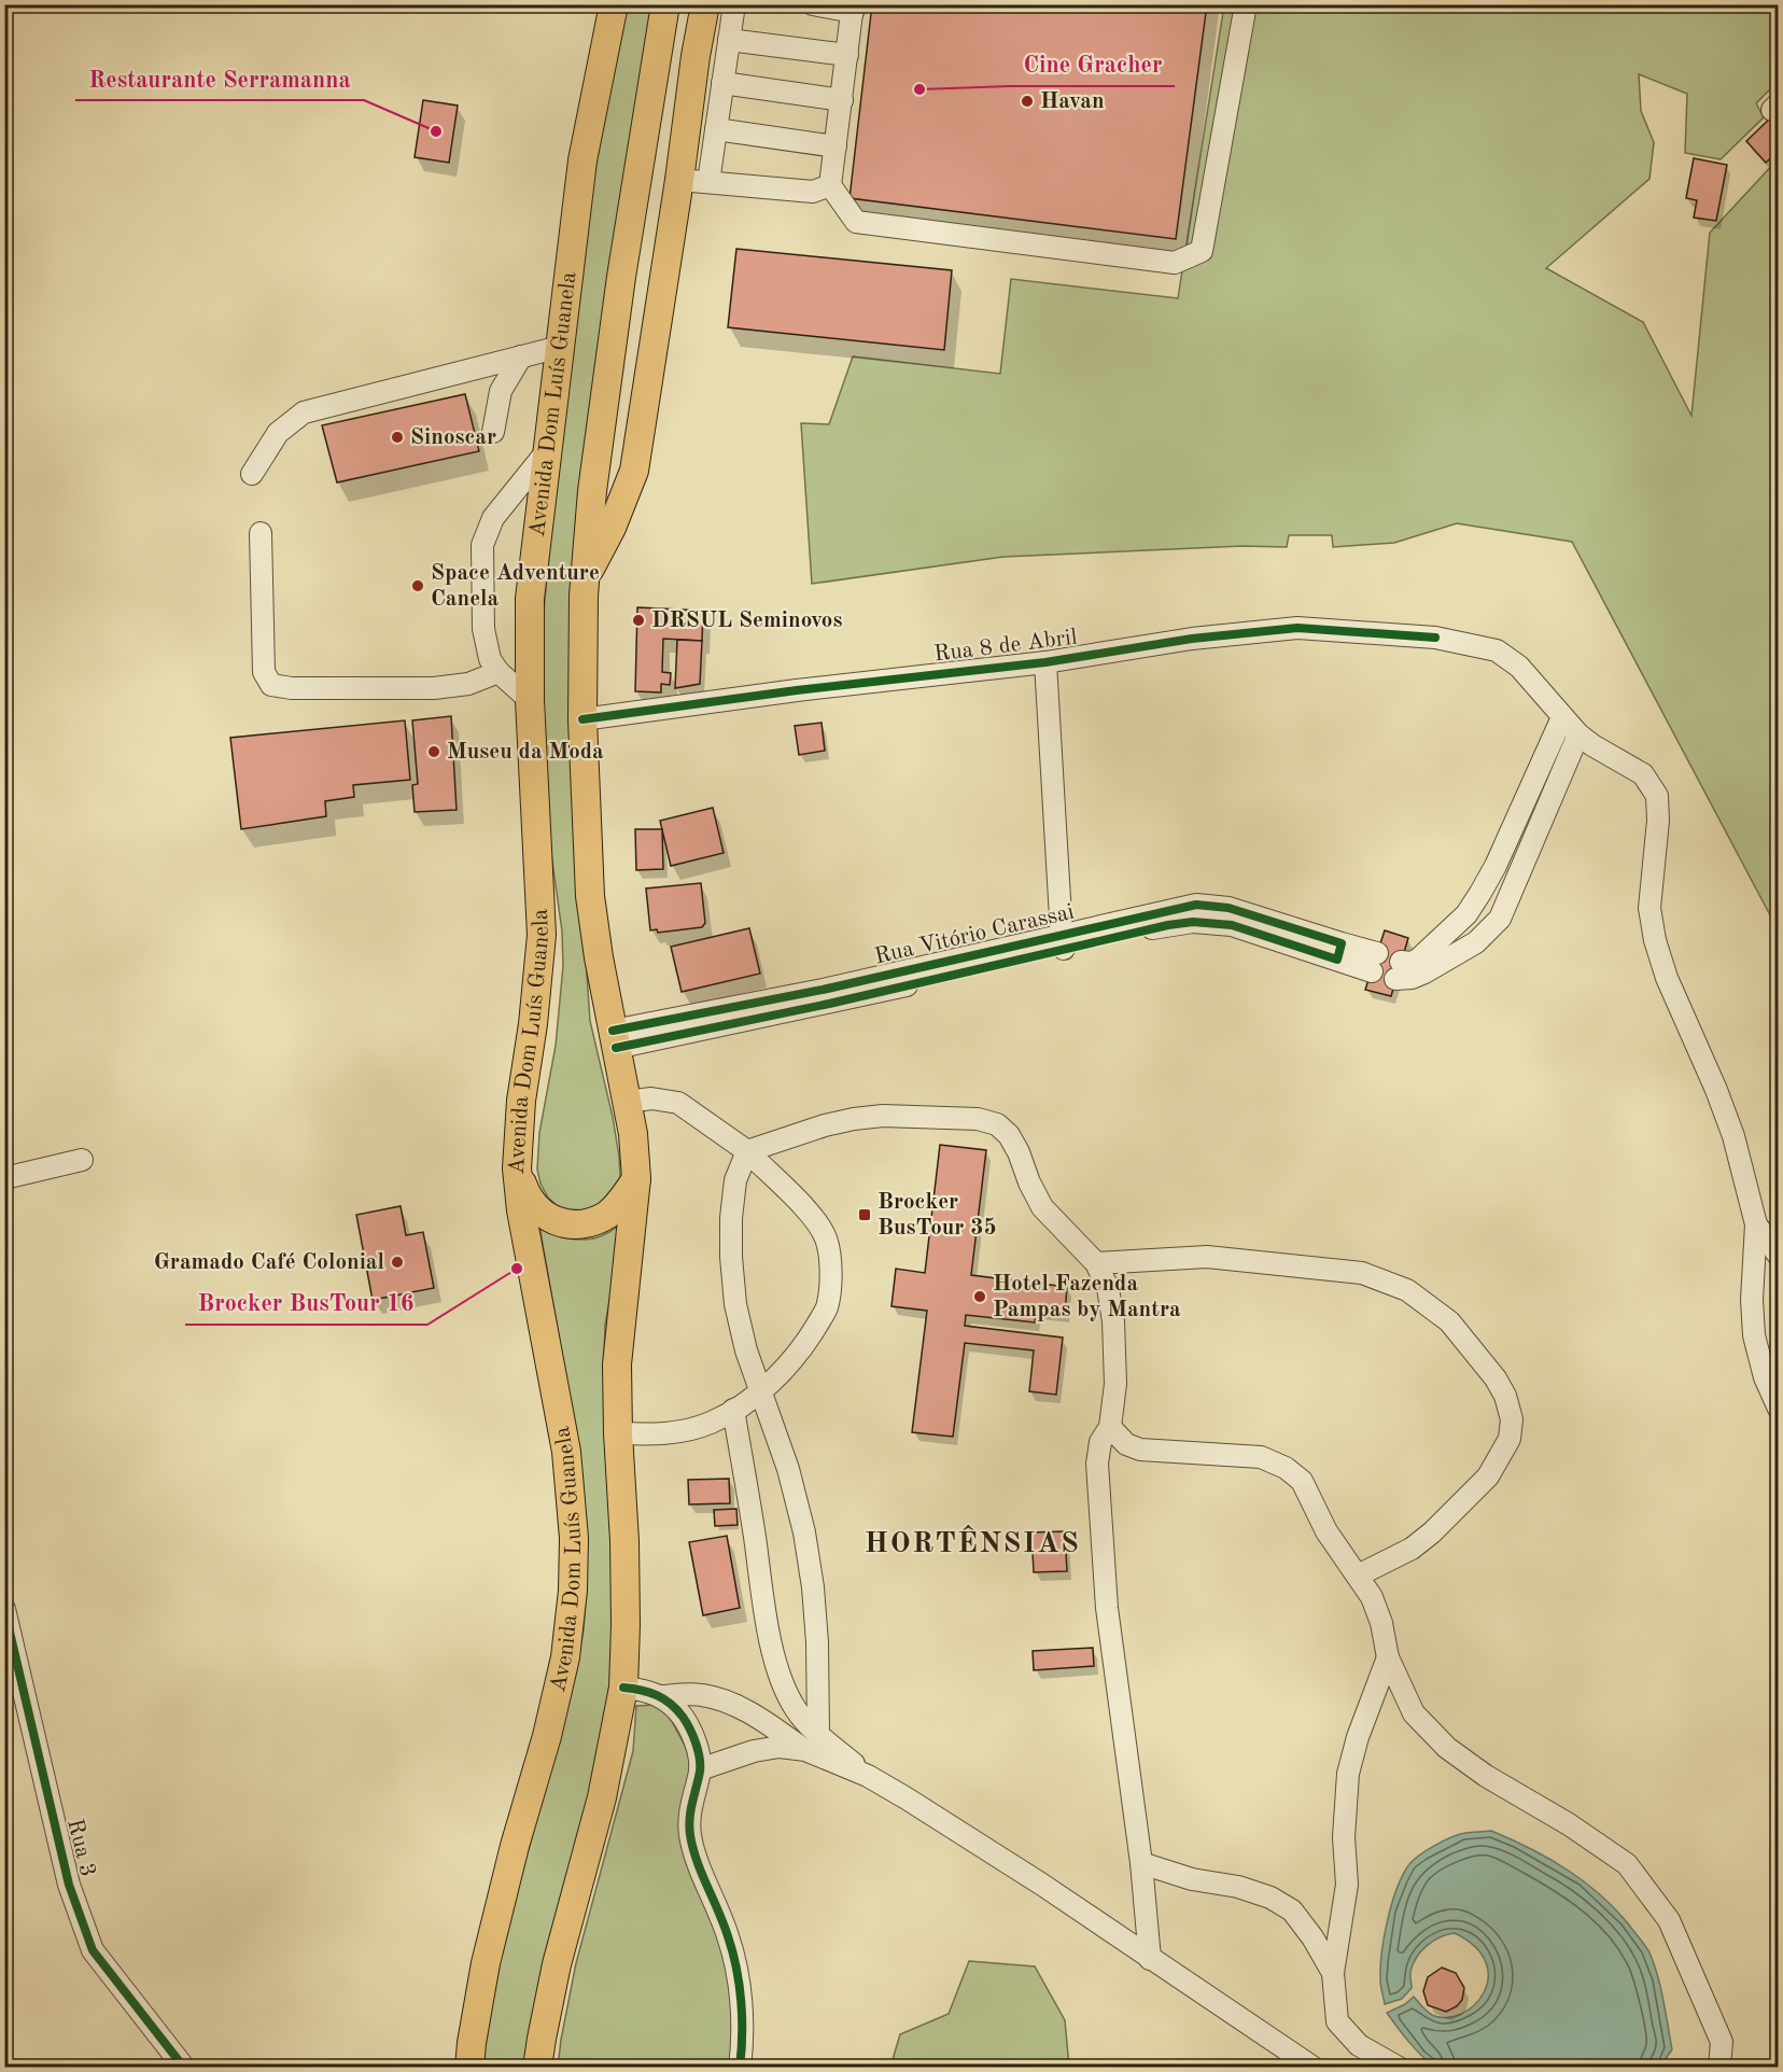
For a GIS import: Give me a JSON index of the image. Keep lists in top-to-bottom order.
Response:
{
  "streets": {
    "main road": ["Avenida Dom Luís Guanela"],
    "street": ["Rua 8 de Abril", "Rua Vitório Carassai", "Rua 3"]
  },
  "districts": ["HORTÊNSIAS"],
  "places": {
    "other": [
      "Cine Gracher",
      "Havan",
      "Restaurante Serramanna",
      "Sinoscar",
      "Space Adventure Canela",
      "DRSUL Seminovos",
      "Museu da Moda",
      "Gramado Café Colonial",
      "Brocker BusTour 16",
      "Hotel Fazenda Pampas by Mantra"
    ],
    "transit": ["Brocker BusTour 35"]
  }
}
